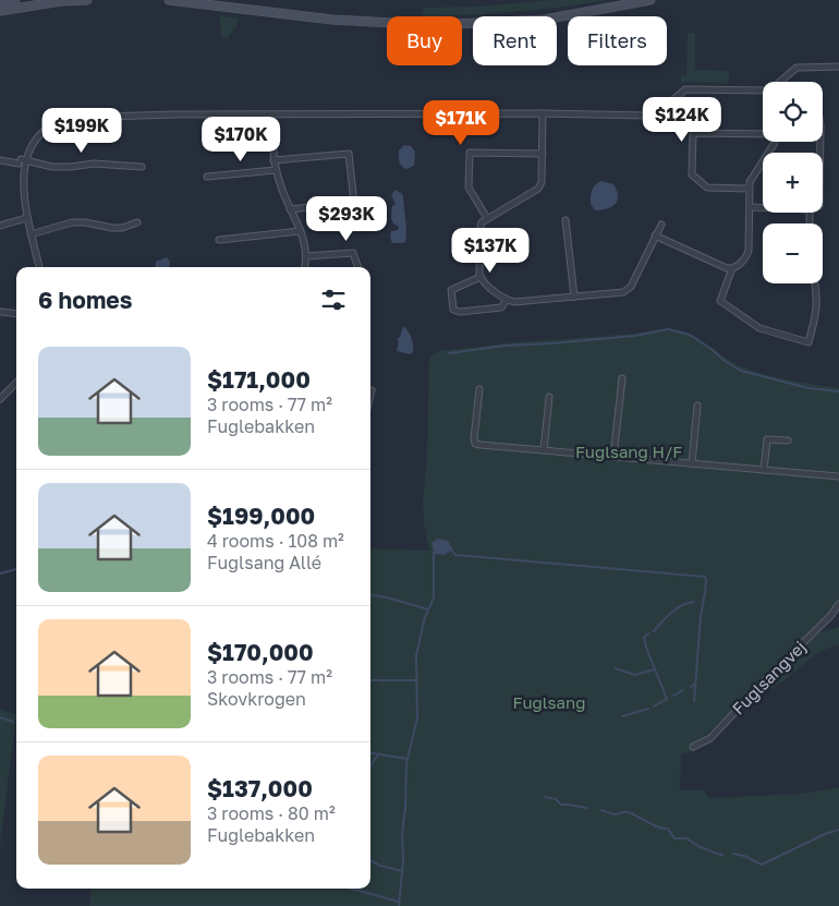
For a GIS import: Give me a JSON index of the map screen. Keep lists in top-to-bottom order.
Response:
{
  "streets": {
    "street": ["Fuglsangvej"]
  },
  "parks": ["Fuglsang H/F", "Fuglsang"],
  "page": {
    "chip": ["Buy", "Rent", "Filters"],
    "map_buttons": ["+", "−"],
    "price": [
      "$124K",
      "$171K",
      "$199K",
      "$170K",
      "$293K",
      "$137K"
    ],
    "heading": "6 homes",
    "list": [
      {
        "name": "$171,000",
        "note": "3 rooms · 77 m² · Fuglebakken"
      },
      {
        "name": "$199,000",
        "note": "4 rooms · 108 m² · Fuglsang Allé"
      },
      {
        "name": "$170,000",
        "note": "3 rooms · 77 m² · Skovkrogen"
      },
      {
        "name": "$137,000",
        "note": "3 rooms · 80 m² · Fuglebakken"
      }
    ]
  }
}
